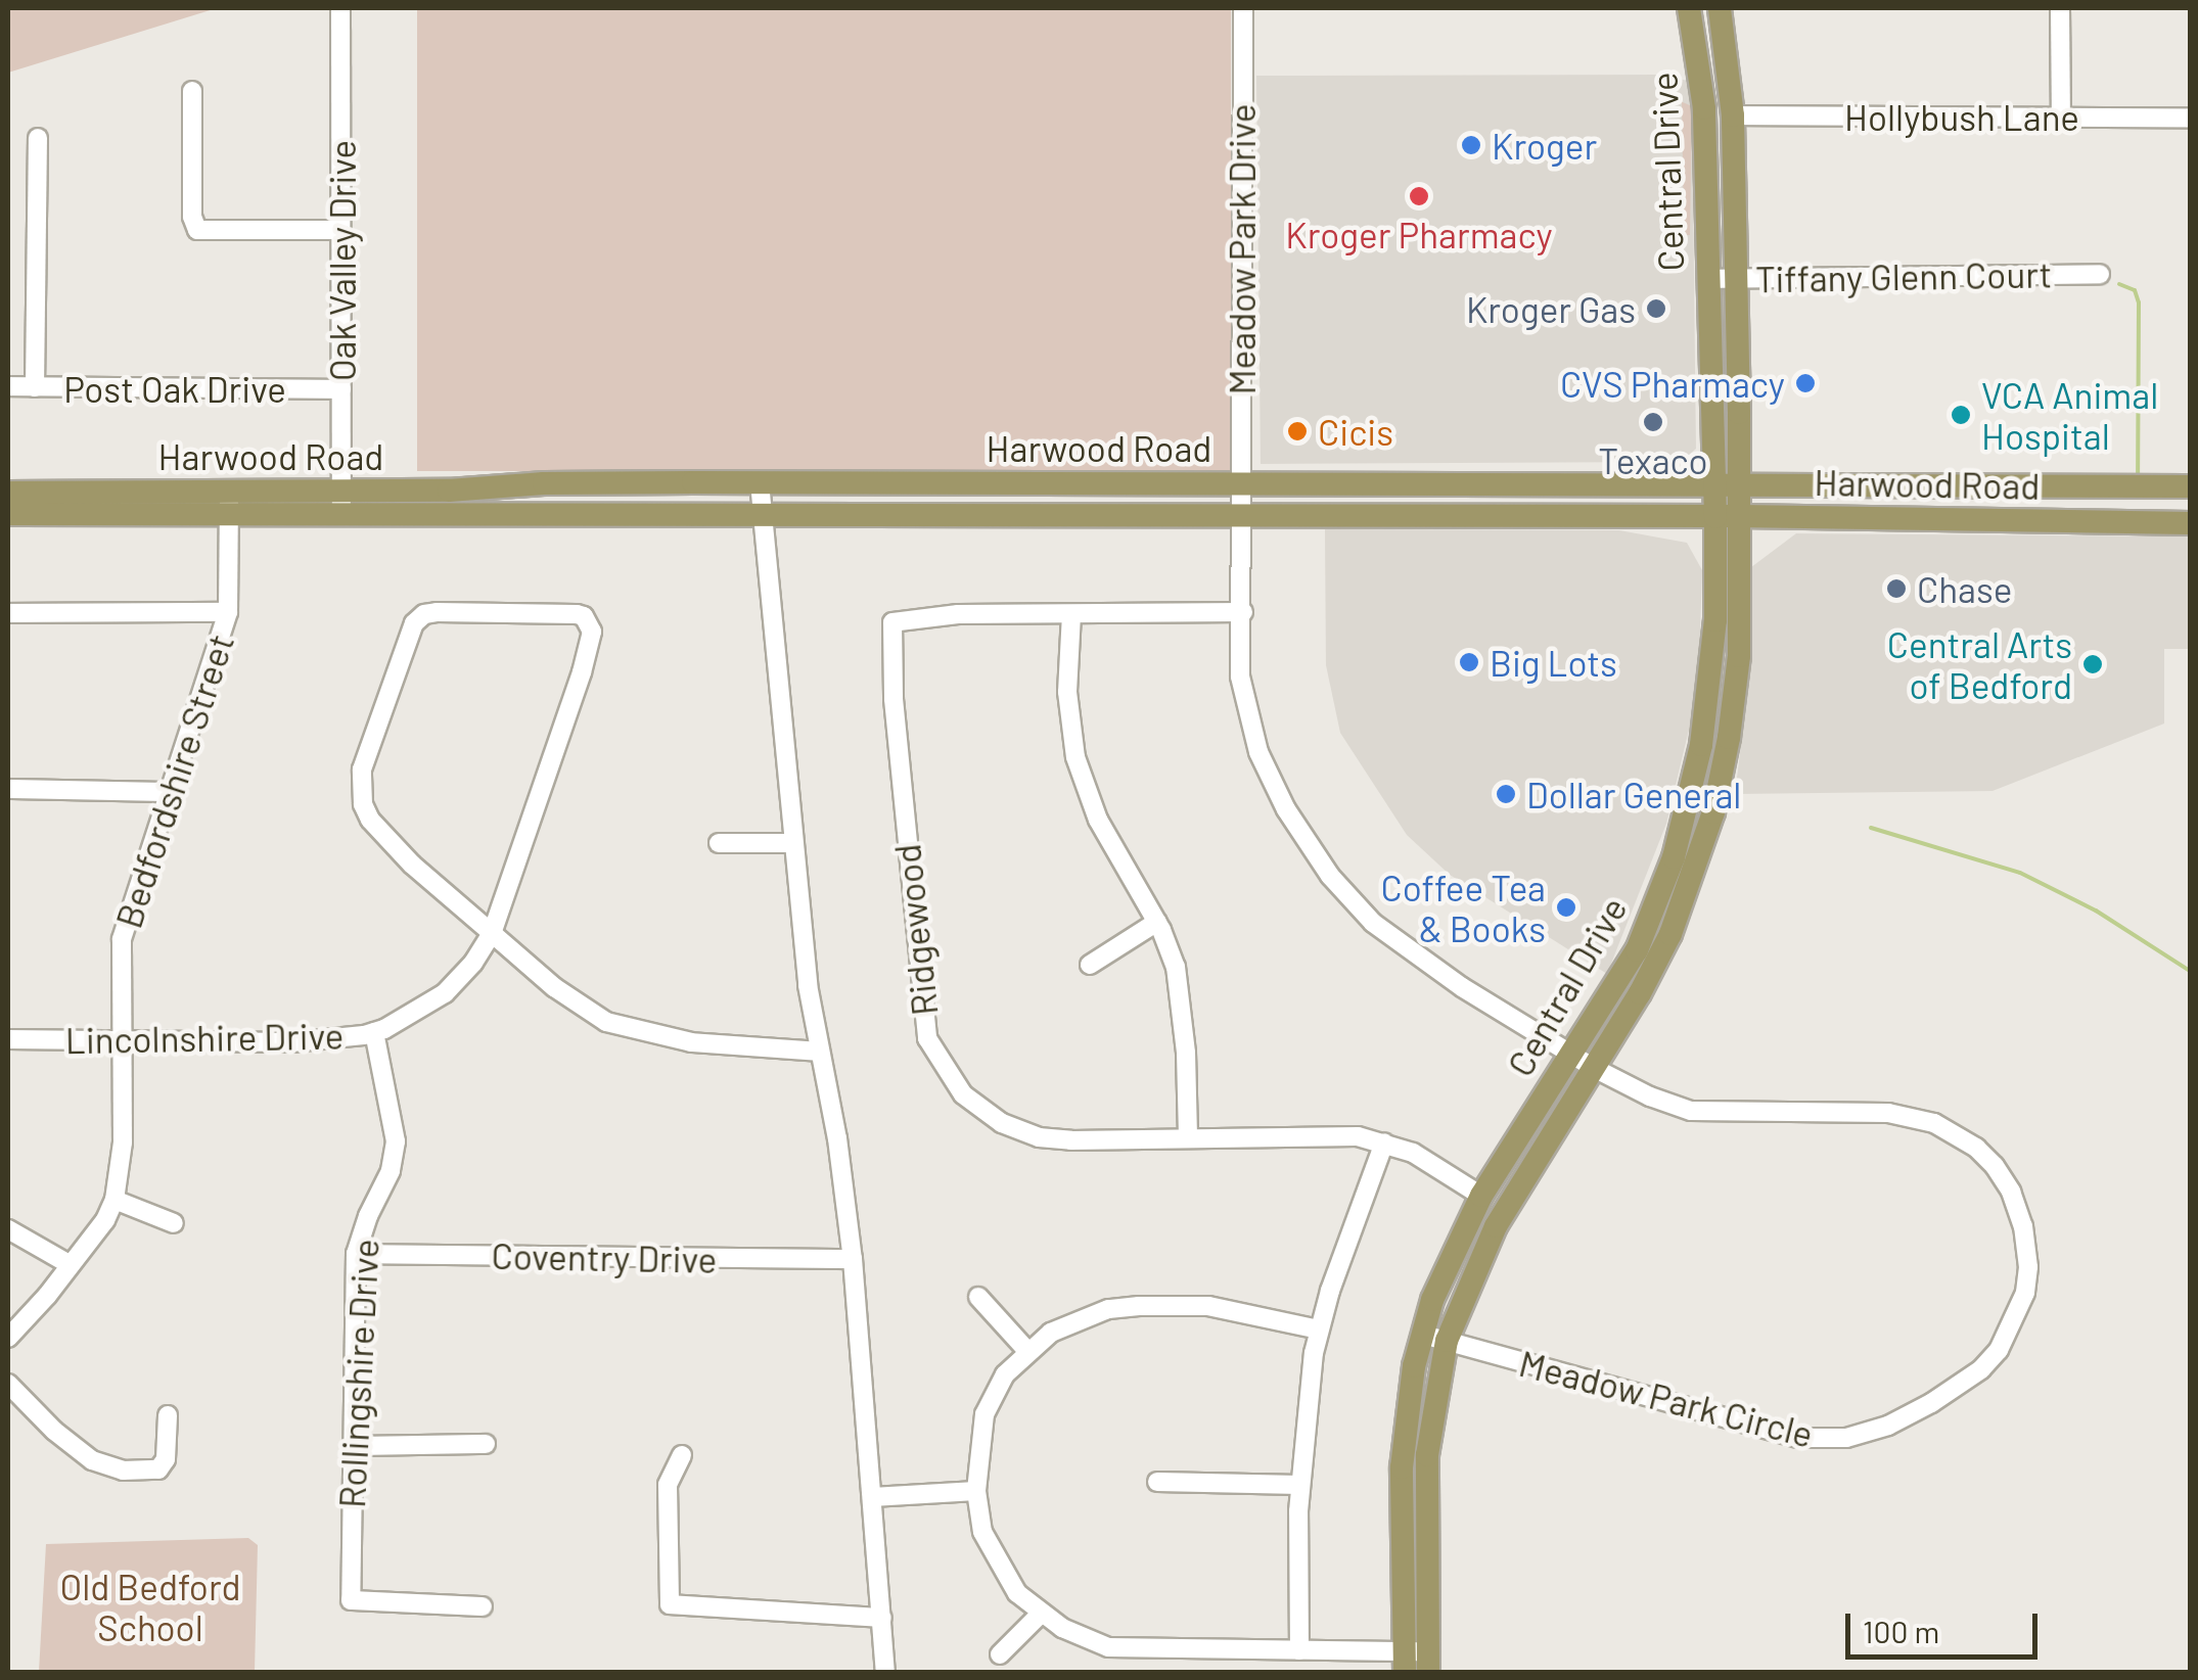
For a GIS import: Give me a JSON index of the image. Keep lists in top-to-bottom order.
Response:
{
  "streets": {
    "main road": ["Central Drive", "Harwood Road"],
    "street": [
      "Hollybush Lane",
      "Meadow Park Drive",
      "Oak Valley Drive",
      "Tiffany Glenn Court",
      "Post Oak Drive",
      "Bedfordshire Street",
      "Ridgewood",
      "Lincolnshire Drive",
      "Coventry Drive",
      "Rollingshire Drive",
      "Meadow Park Circle"
    ]
  },
  "crossings": [
    ["Hollybush Lane", "Central Drive"],
    ["Central Drive", "Meadow Park Drive"],
    ["Central Drive", "Tiffany Glenn Court"],
    ["Central Drive", "Harwood Road"],
    ["Central Drive", "Ridgewood"],
    ["Central Drive", "Meadow Park Circle"],
    ["Meadow Park Drive", "Harwood Road"],
    ["Meadow Park Drive", "Ridgewood"],
    ["Meadow Park Drive", "Meadow Park Circle"],
    ["Oak Valley Drive", "Post Oak Drive"],
    ["Oak Valley Drive", "Harwood Road"],
    ["Harwood Road", "Bedfordshire Street"],
    ["Bedfordshire Street", "Lincolnshire Drive"],
    ["Lincolnshire Drive", "Rollingshire Drive"],
    ["Coventry Drive", "Rollingshire Drive"]
  ],
  "parks": ["Old Bedford School"],
  "places": [
    "Kroger",
    "Kroger Pharmacy",
    "Kroger Gas",
    "CVS Pharmacy",
    "VCA Animal Hospital",
    "Texaco",
    "Cicis",
    "Chase",
    "Big Lots",
    "Central Arts of Bedford",
    "Dollar General",
    "Coffee Tea & Books"
  ],
  "scale_bar": "100 m"
}
